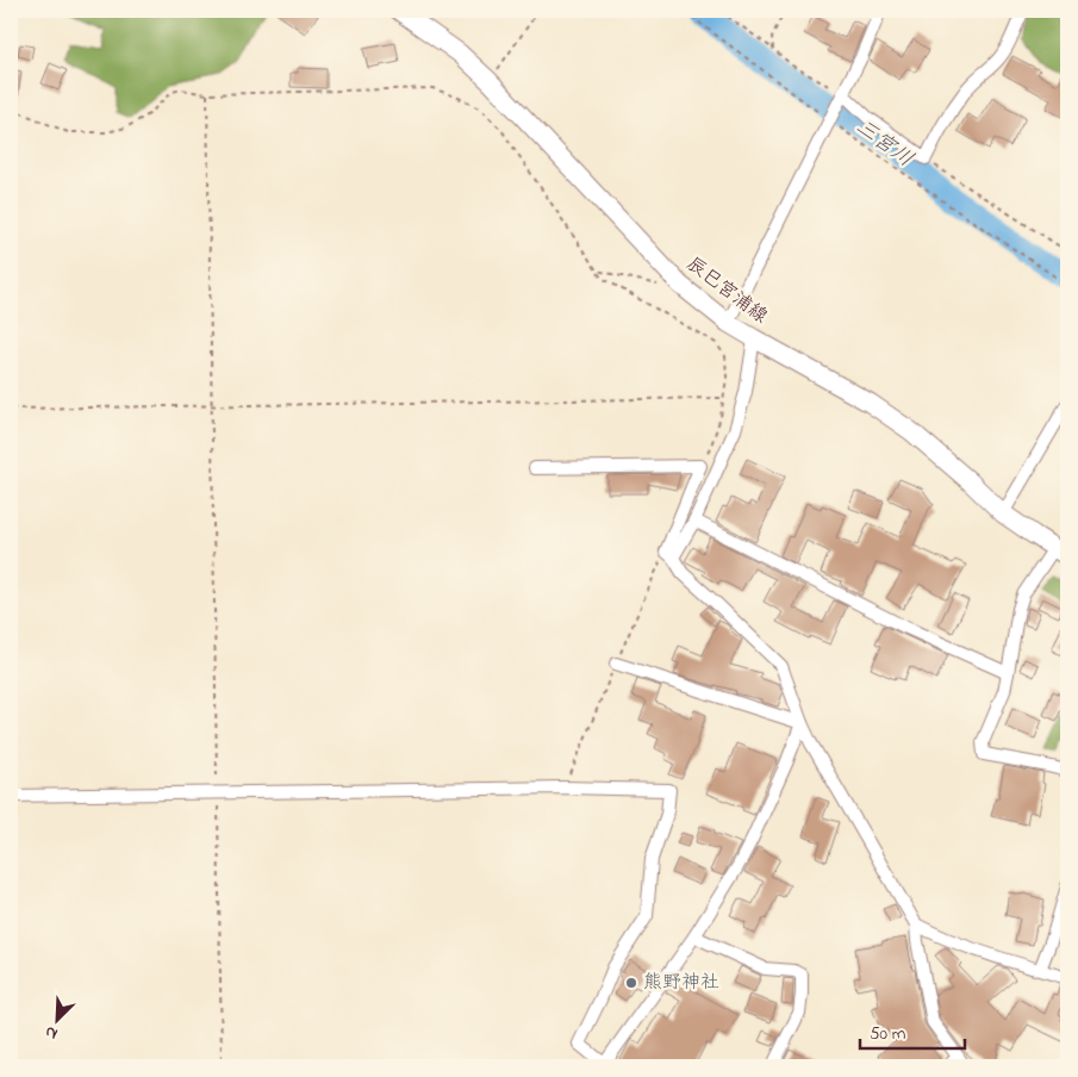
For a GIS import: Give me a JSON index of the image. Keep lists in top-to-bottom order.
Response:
{
  "streets": {
    "main road": ["辰巳宮浦線"]
  },
  "water": ["三宮川"],
  "places": ["熊野神社"],
  "scale_bar": "50 m",
  "north": "bottom left"
}
